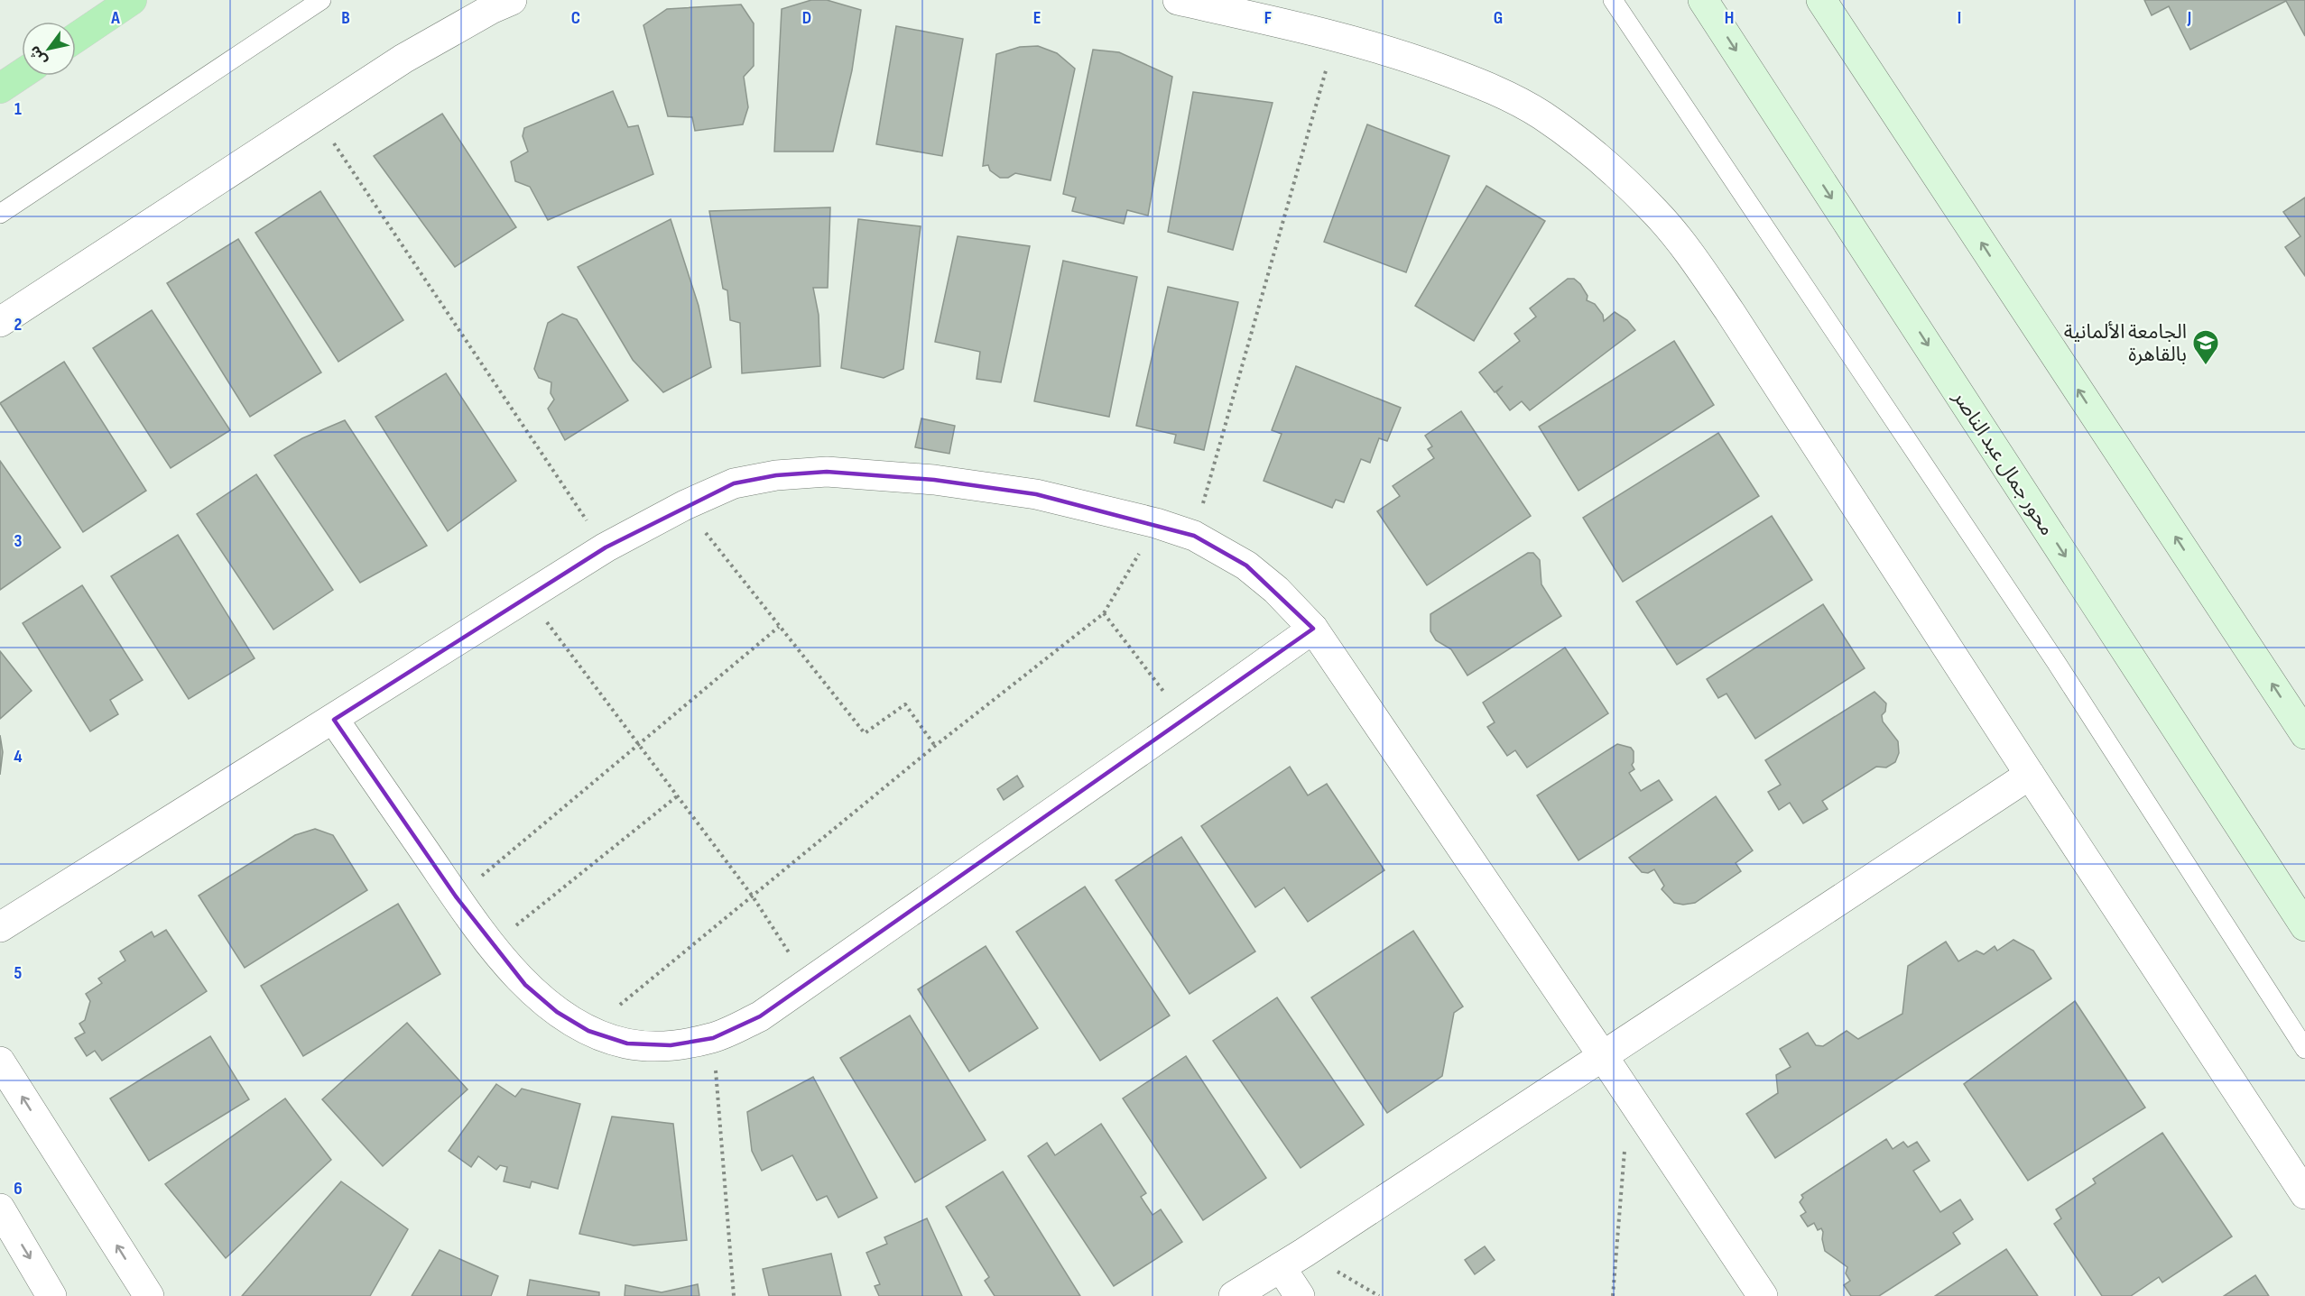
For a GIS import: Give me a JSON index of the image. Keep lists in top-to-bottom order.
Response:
{
  "streets": {
    "main road": ["محور جمال عبد الناصر"]
  },
  "places": {
    "school or university": ["الجامعة الألمانية بالقاهرة"]
  },
  "north": "bottom left",
  "grid": {
    "columns": [
      "A",
      "B",
      "C",
      "D",
      "E",
      "F",
      "G",
      "H",
      "I",
      "J"
    ],
    "rows": [
      "1",
      "2",
      "3",
      "4",
      "5",
      "6"
    ]
  }
}
